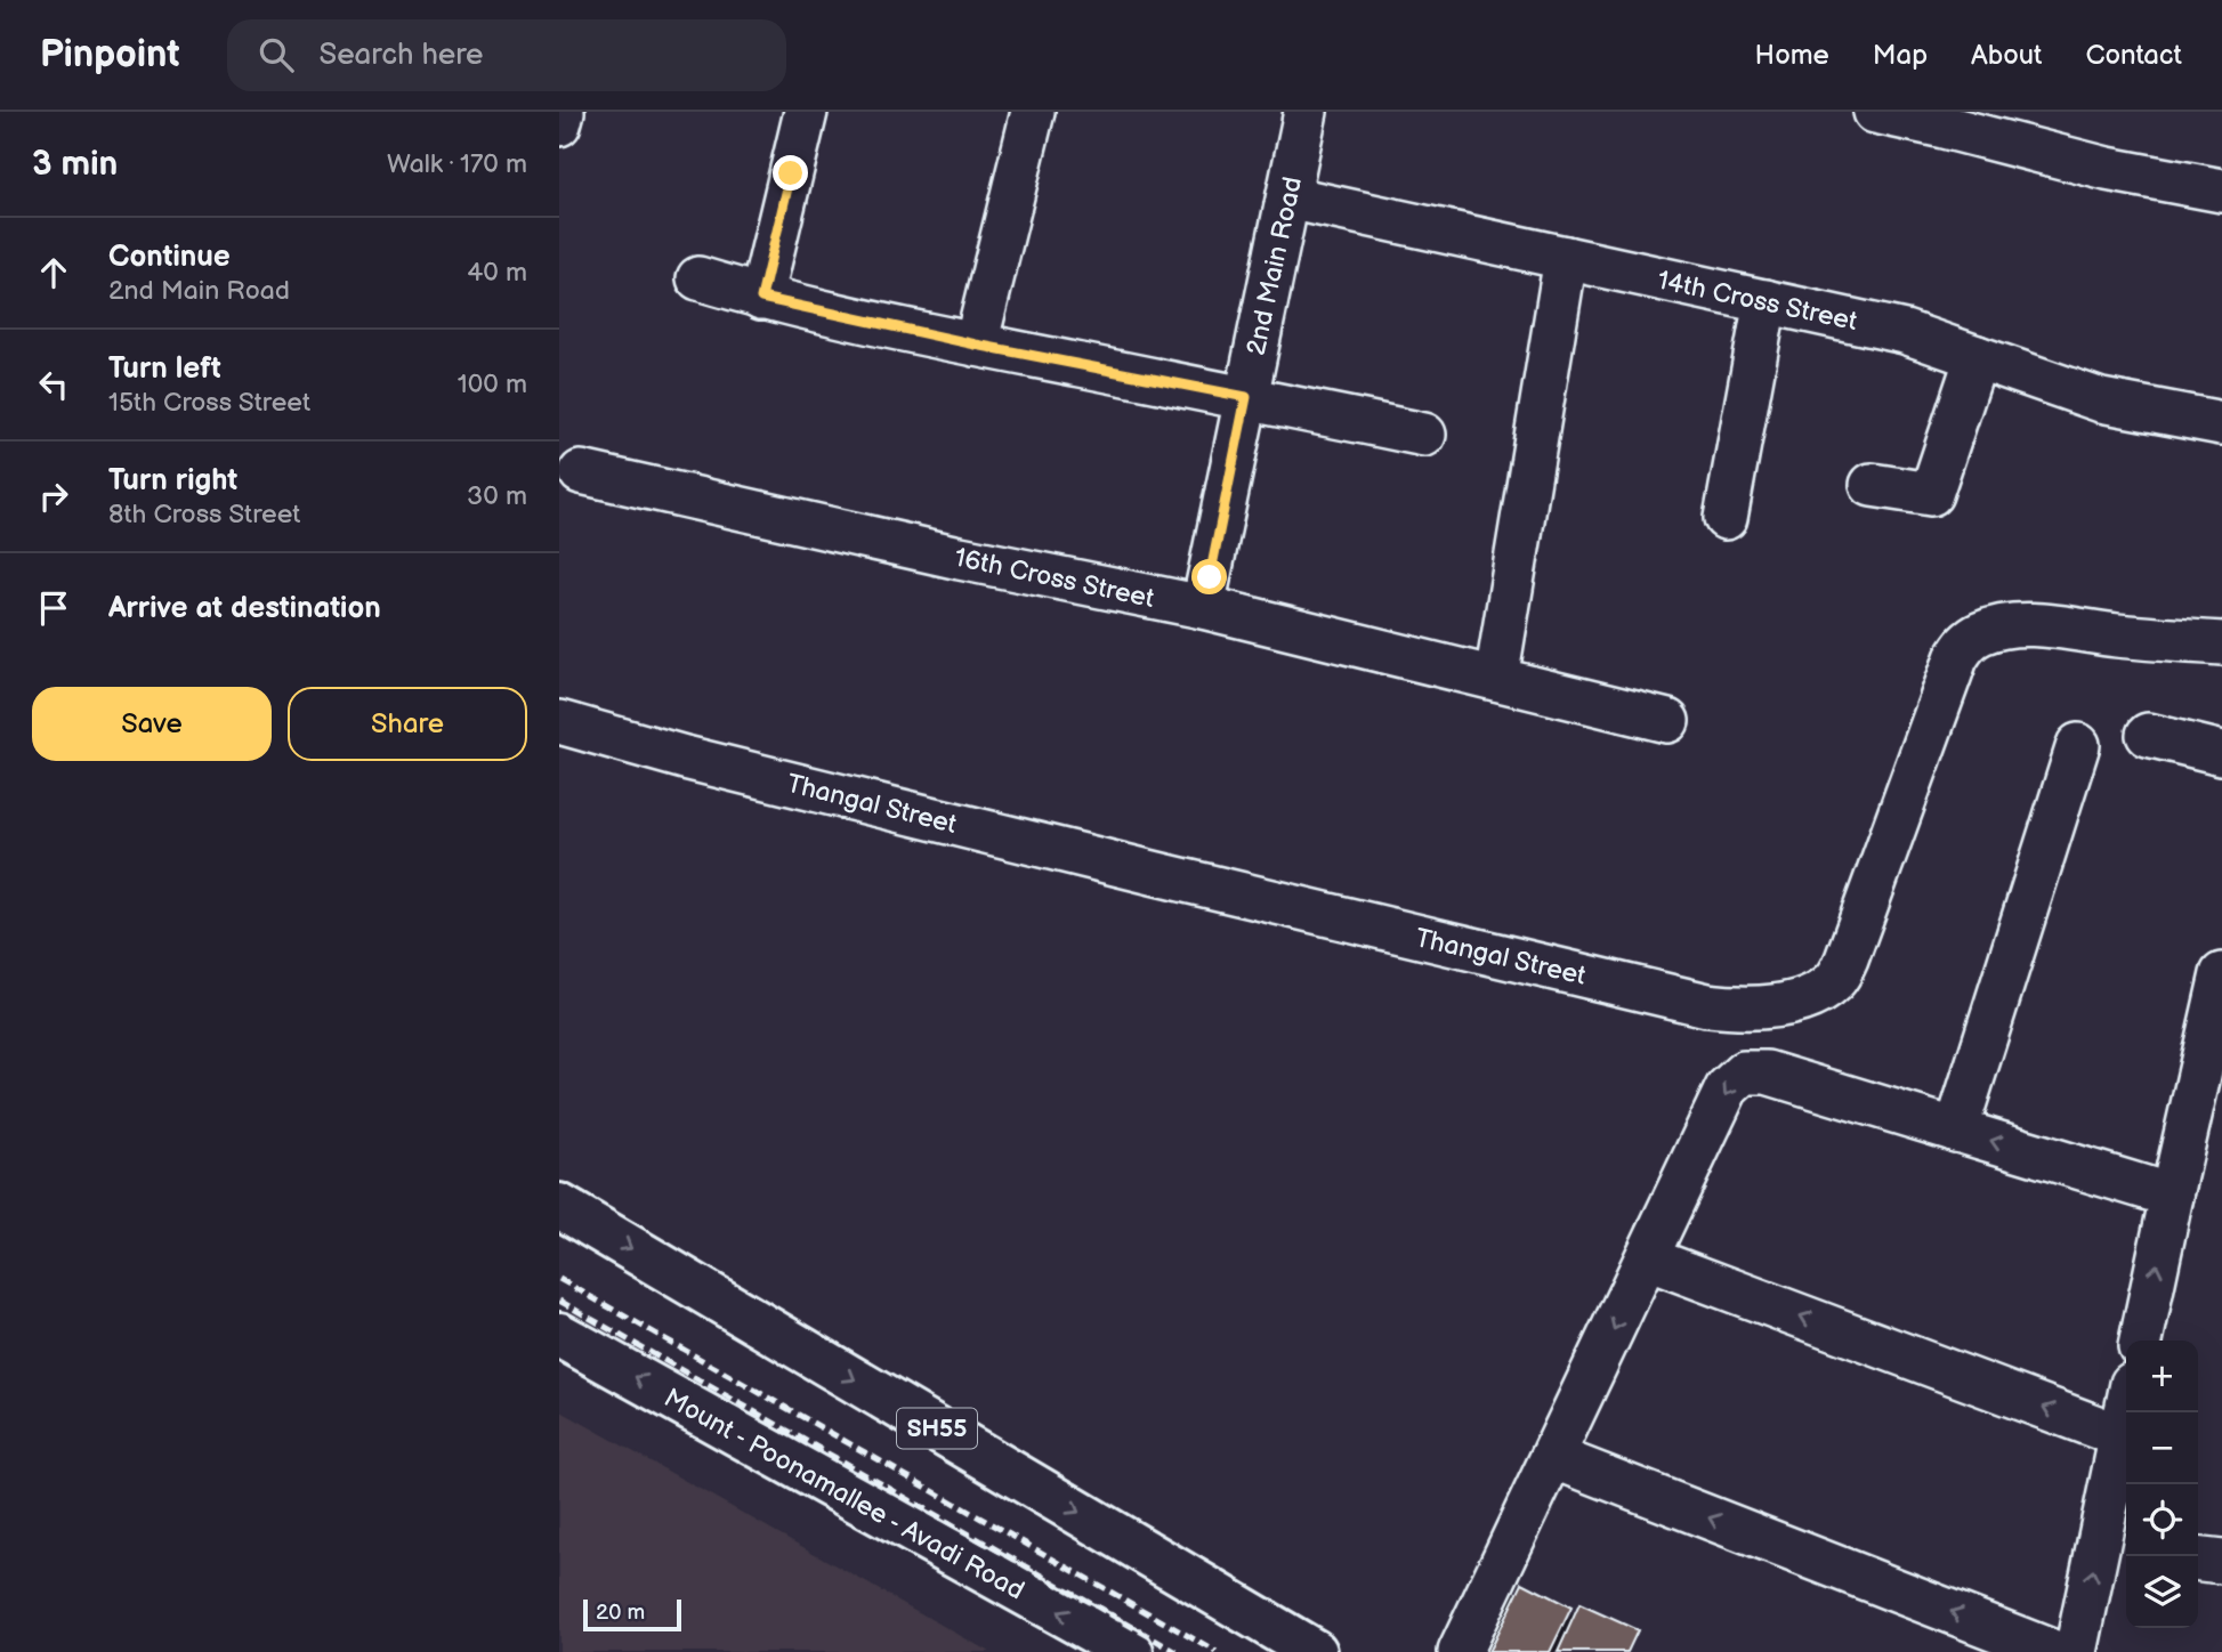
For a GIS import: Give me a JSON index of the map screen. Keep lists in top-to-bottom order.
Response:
{
  "streets": {
    "main road": ["SH55", "Mount - Poonamallee - Avadi Road"],
    "street": [
      "2nd Main Road",
      "14th Cross Street",
      "16th Cross Street",
      "Thangal Street"
    ]
  },
  "crossings": [
    ["2nd Main Road", "14th Cross Street"],
    ["2nd Main Road", "16th Cross Street"]
  ],
  "scale_bar": "20 m",
  "page": {
    "header": "Pinpoint",
    "search": "Search here",
    "nav": [
      "Home",
      "Map",
      "About",
      "Contact"
    ],
    "heading": ["3 min", "Walk · 170 m"],
    "list": [
      ["Continue", "2nd Main Road", "40 m"],
      ["Turn left", "15th Cross Street", "100 m"],
      ["Turn right", "8th Cross Street", "30 m"],
      "Arrive at destination"
    ],
    "buttons": ["Save", "Share"],
    "map_buttons": ["+", "−"],
    "scale": "20 m"
  }
}
